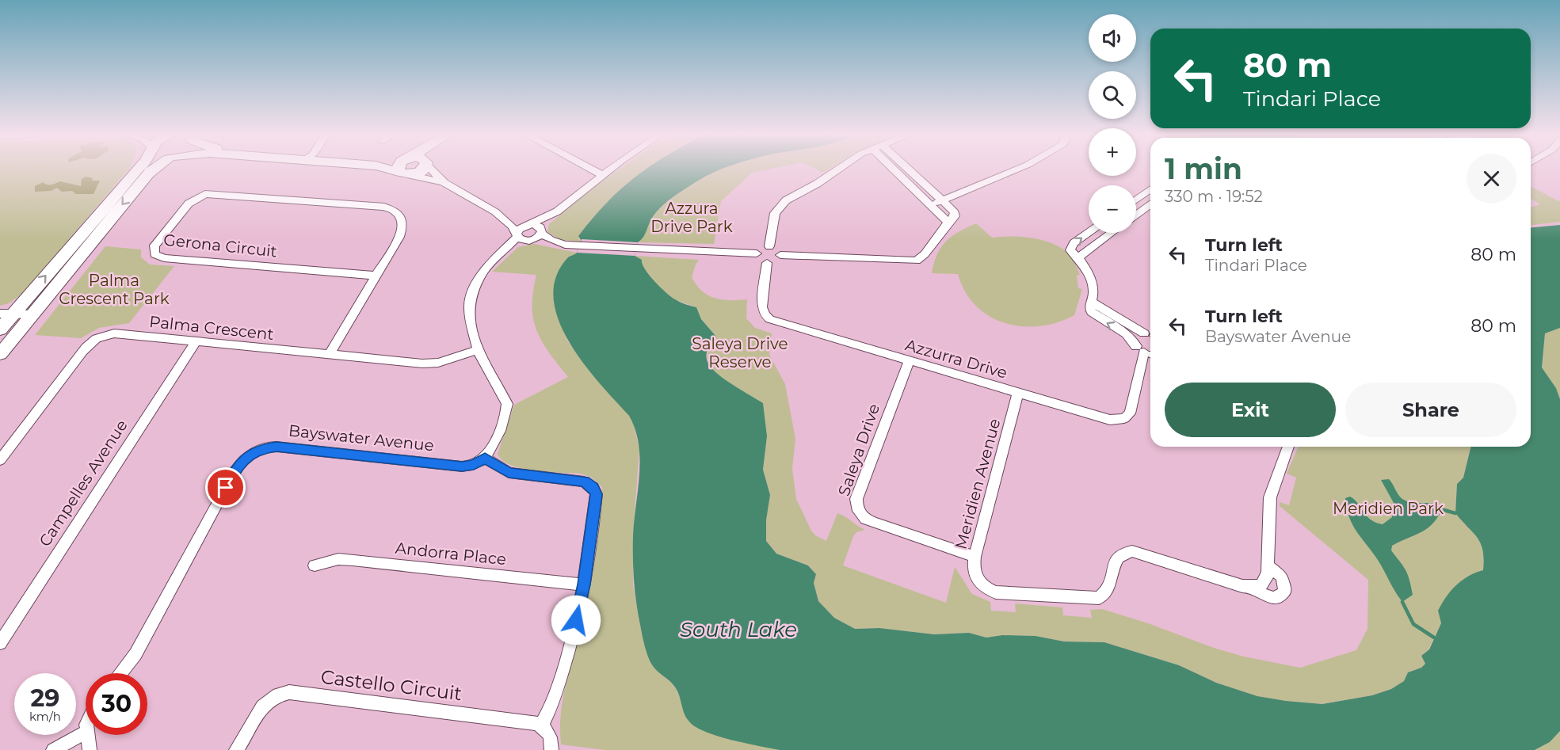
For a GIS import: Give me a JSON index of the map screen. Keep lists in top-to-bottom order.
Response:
{
  "streets": {
    "street": [
      "Gerona Circuit",
      "Palma Crescent",
      "Azzurra Drive",
      "Bayswater Avenue",
      "Saleya Drive",
      "Campelles Avenue",
      "Meridien Avenue",
      "Andorra Place",
      "Castello Circuit"
    ]
  },
  "crossings": [
    ["Gerona Circuit", "Palma Crescent"],
    ["Palma Crescent", "Campelles Avenue"],
    ["Azzurra Drive", "Saleya Drive"],
    ["Azzurra Drive", "Meridien Avenue"],
    ["Saleya Drive", "Meridien Avenue"]
  ],
  "water": ["South Lake"],
  "parks": [
    "Azzura Drive Park",
    "Palma Crescent Park",
    "Saleya Drive Reserve",
    "Meridien Park"
  ],
  "page": {
    "map_buttons": ["+", "−"],
    "turn": ["80 m", "Tindari Place"],
    "heading": ["1 min", "330 m · 19:52"],
    "list": [
      {
        "name": "Turn left",
        "note": "Tindari Place",
        "value": "80 m"
      },
      {
        "name": "Turn left",
        "note": "Bayswater Avenue",
        "value": "80 m"
      }
    ],
    "buttons": ["Exit", "Share"],
    "speed": "29 km/h",
    "limit": "30"
  }
}
